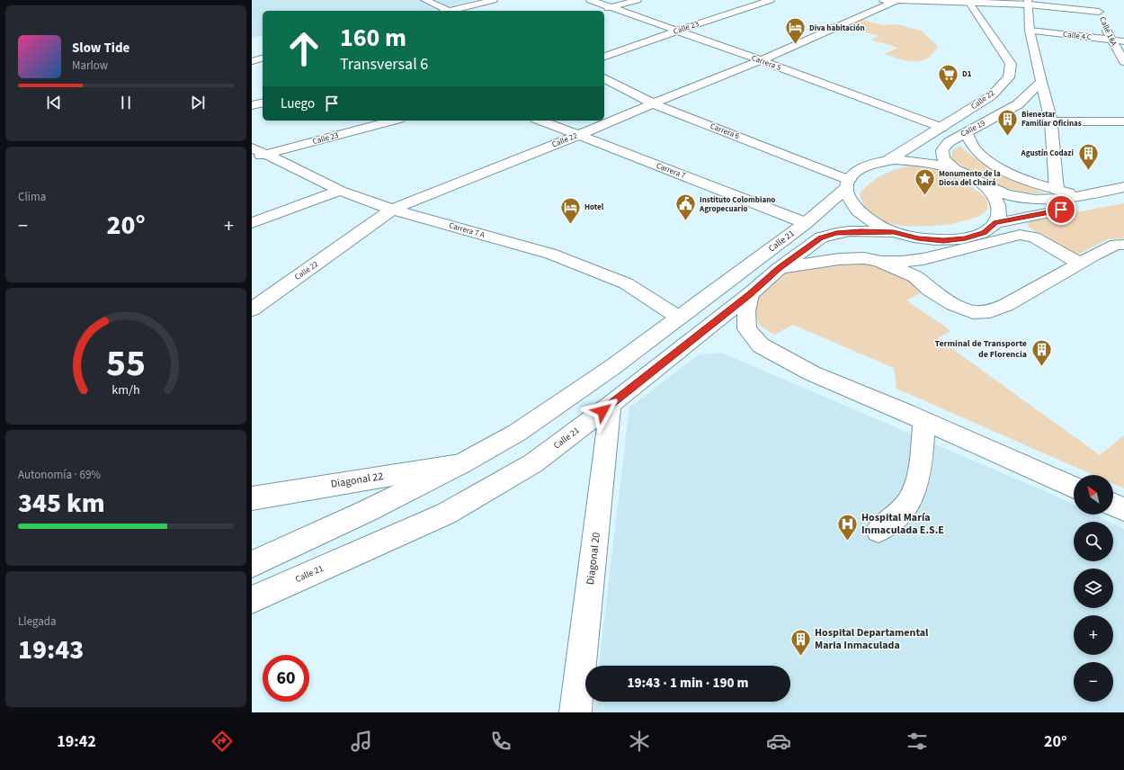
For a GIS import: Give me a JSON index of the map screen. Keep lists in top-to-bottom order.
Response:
{
  "streets": {
    "street": [
      "Calle 23",
      "Calle 18A",
      "Calle 4 C",
      "Carrera 5",
      "Calle 22",
      "Calle 19",
      "Carrera 6",
      "Carrera 7",
      "Carrera 7 A",
      "Calle 21",
      "Diagonal 22",
      "Diagonal 20"
    ]
  },
  "crossings": [
    ["Calle 23", "Carrera 5"],
    ["Calle 23", "Carrera 7 A"],
    ["Calle 18A", "Calle 4 C"],
    ["Carrera 5", "Calle 22"],
    ["Calle 22", "Carrera 6"],
    ["Calle 22", "Carrera 7"],
    ["Calle 22", "Carrera 7 A"],
    ["Calle 22", "Calle 21"],
    ["Calle 19", "Calle 21"],
    ["Carrera 6", "Calle 21"],
    ["Carrera 7", "Calle 21"],
    ["Carrera 7 A", "Calle 21"],
    ["Calle 21", "Diagonal 22"],
    ["Calle 21", "Diagonal 20"]
  ],
  "places": {
    "hotel": ["Diva habitación", "Hotel"],
    "supermarket": ["D1"],
    "building": [
      "Bienestar Familiar Oficinas",
      "Agustín Codazi",
      "Terminal de Transporte de Florencia",
      "Hospital Departamental Maria Inmaculada"
    ],
    "place": ["Monumento de la Diosa del Chairá"],
    "public building": ["Instituto Colombiano Agropecuario"],
    "hospital": ["Hospital María Inmaculada E.S.E"]
  },
  "north": "top left",
  "page": {
    "turn": ["160 m", "Transversal 6"],
    "song": ["Slow Tide", "Marlow"],
    "then": "Luego",
    "tile": [
      "Clima",
      ["Autonomía · 69%", "345 km"],
      ["Llegada", "19:43"]
    ],
    "heat": ["−", "20°", "+"],
    "map_buttons": ["+", "−"],
    "limit": "60",
    "trip": "19:43 · 1 min · 190 m",
    "tabs": ["19:42", "20°"],
    "gauge": ["55", "km/h"]
  }
}
